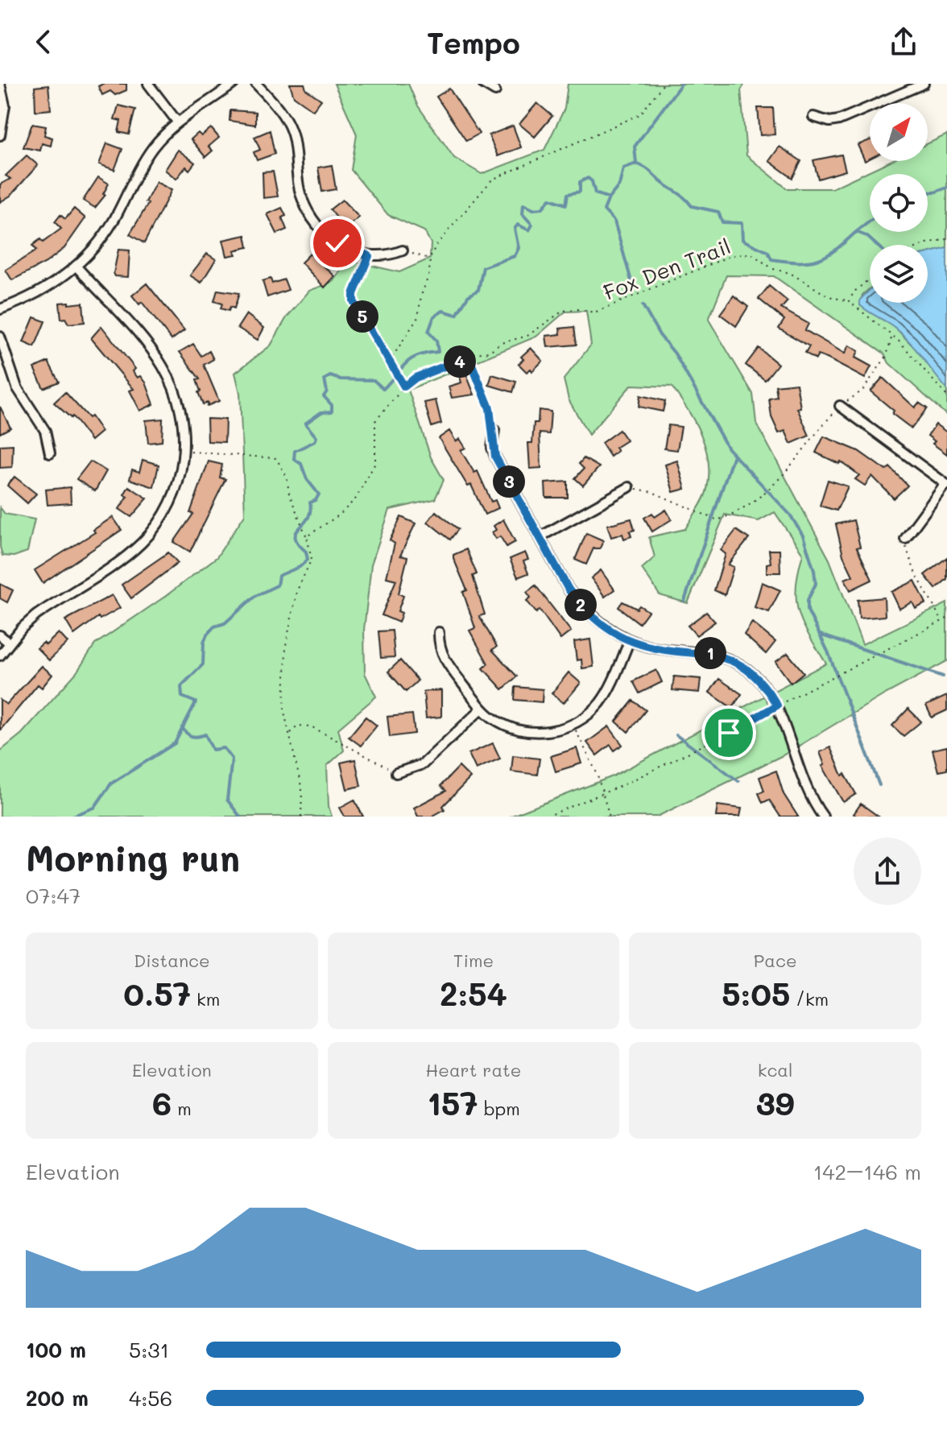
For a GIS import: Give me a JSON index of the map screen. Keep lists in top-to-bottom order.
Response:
{
  "streets": {
    "path": ["Fox Den Trail"]
  },
  "north": "top right",
  "page": {
    "header": "Tempo",
    "pins": [
      "5",
      "4",
      "3",
      "2",
      "1"
    ],
    "heading": ["Morning run", "07:47"],
    "stats": [
      ["Distance", "0.57 km"],
      ["Time", "2:54"],
      ["Pace", "5:05 /km"],
      ["Elevation", "6 m"],
      ["Heart rate", "157 bpm"],
      ["kcal", "39"]
    ],
    "chart": ["Elevation", "142–146 m"],
    "list": [
      {
        "name": "100 m",
        "note": "5:31"
      },
      {
        "name": "200 m",
        "note": "4:56"
      }
    ]
  }
}
